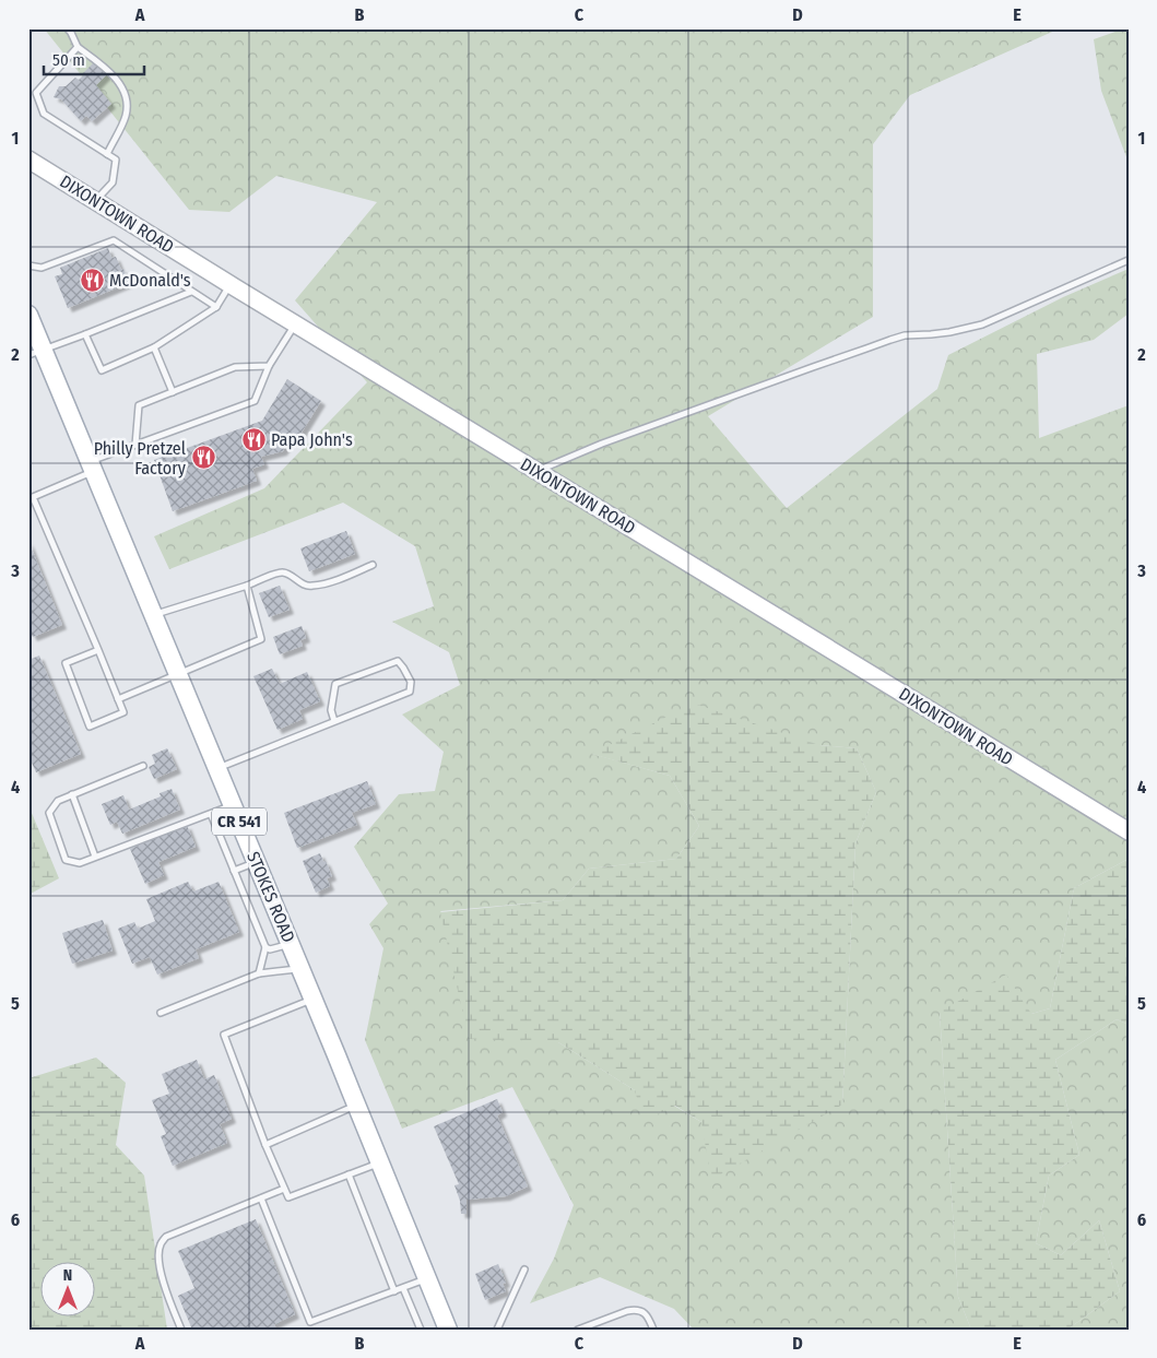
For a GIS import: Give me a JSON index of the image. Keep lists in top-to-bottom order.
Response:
{
  "streets": {
    "main road": ["CR 541", "STOKES ROAD"],
    "street": ["DIXONTOWN ROAD"]
  },
  "places": {
    "restaurant": ["McDonald's", "Papa John's", "Philly Pretzel Factory"]
  },
  "scale_bar": "50 m",
  "north": "top",
  "grid": {
    "columns": [
      "A",
      "B",
      "C",
      "D",
      "E"
    ],
    "rows": [
      "1",
      "2",
      "3",
      "4",
      "5",
      "6"
    ]
  }
}
